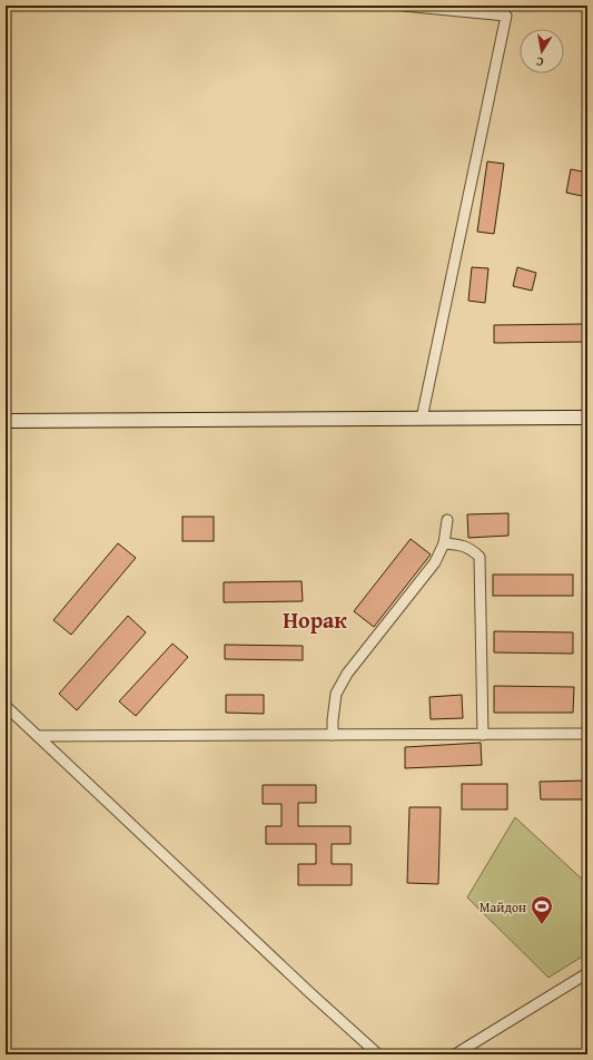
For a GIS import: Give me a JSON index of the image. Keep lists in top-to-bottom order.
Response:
{
  "districts": ["Норак"],
  "places": {
    "sports": ["Майдон"]
  },
  "north": "bottom"
}
